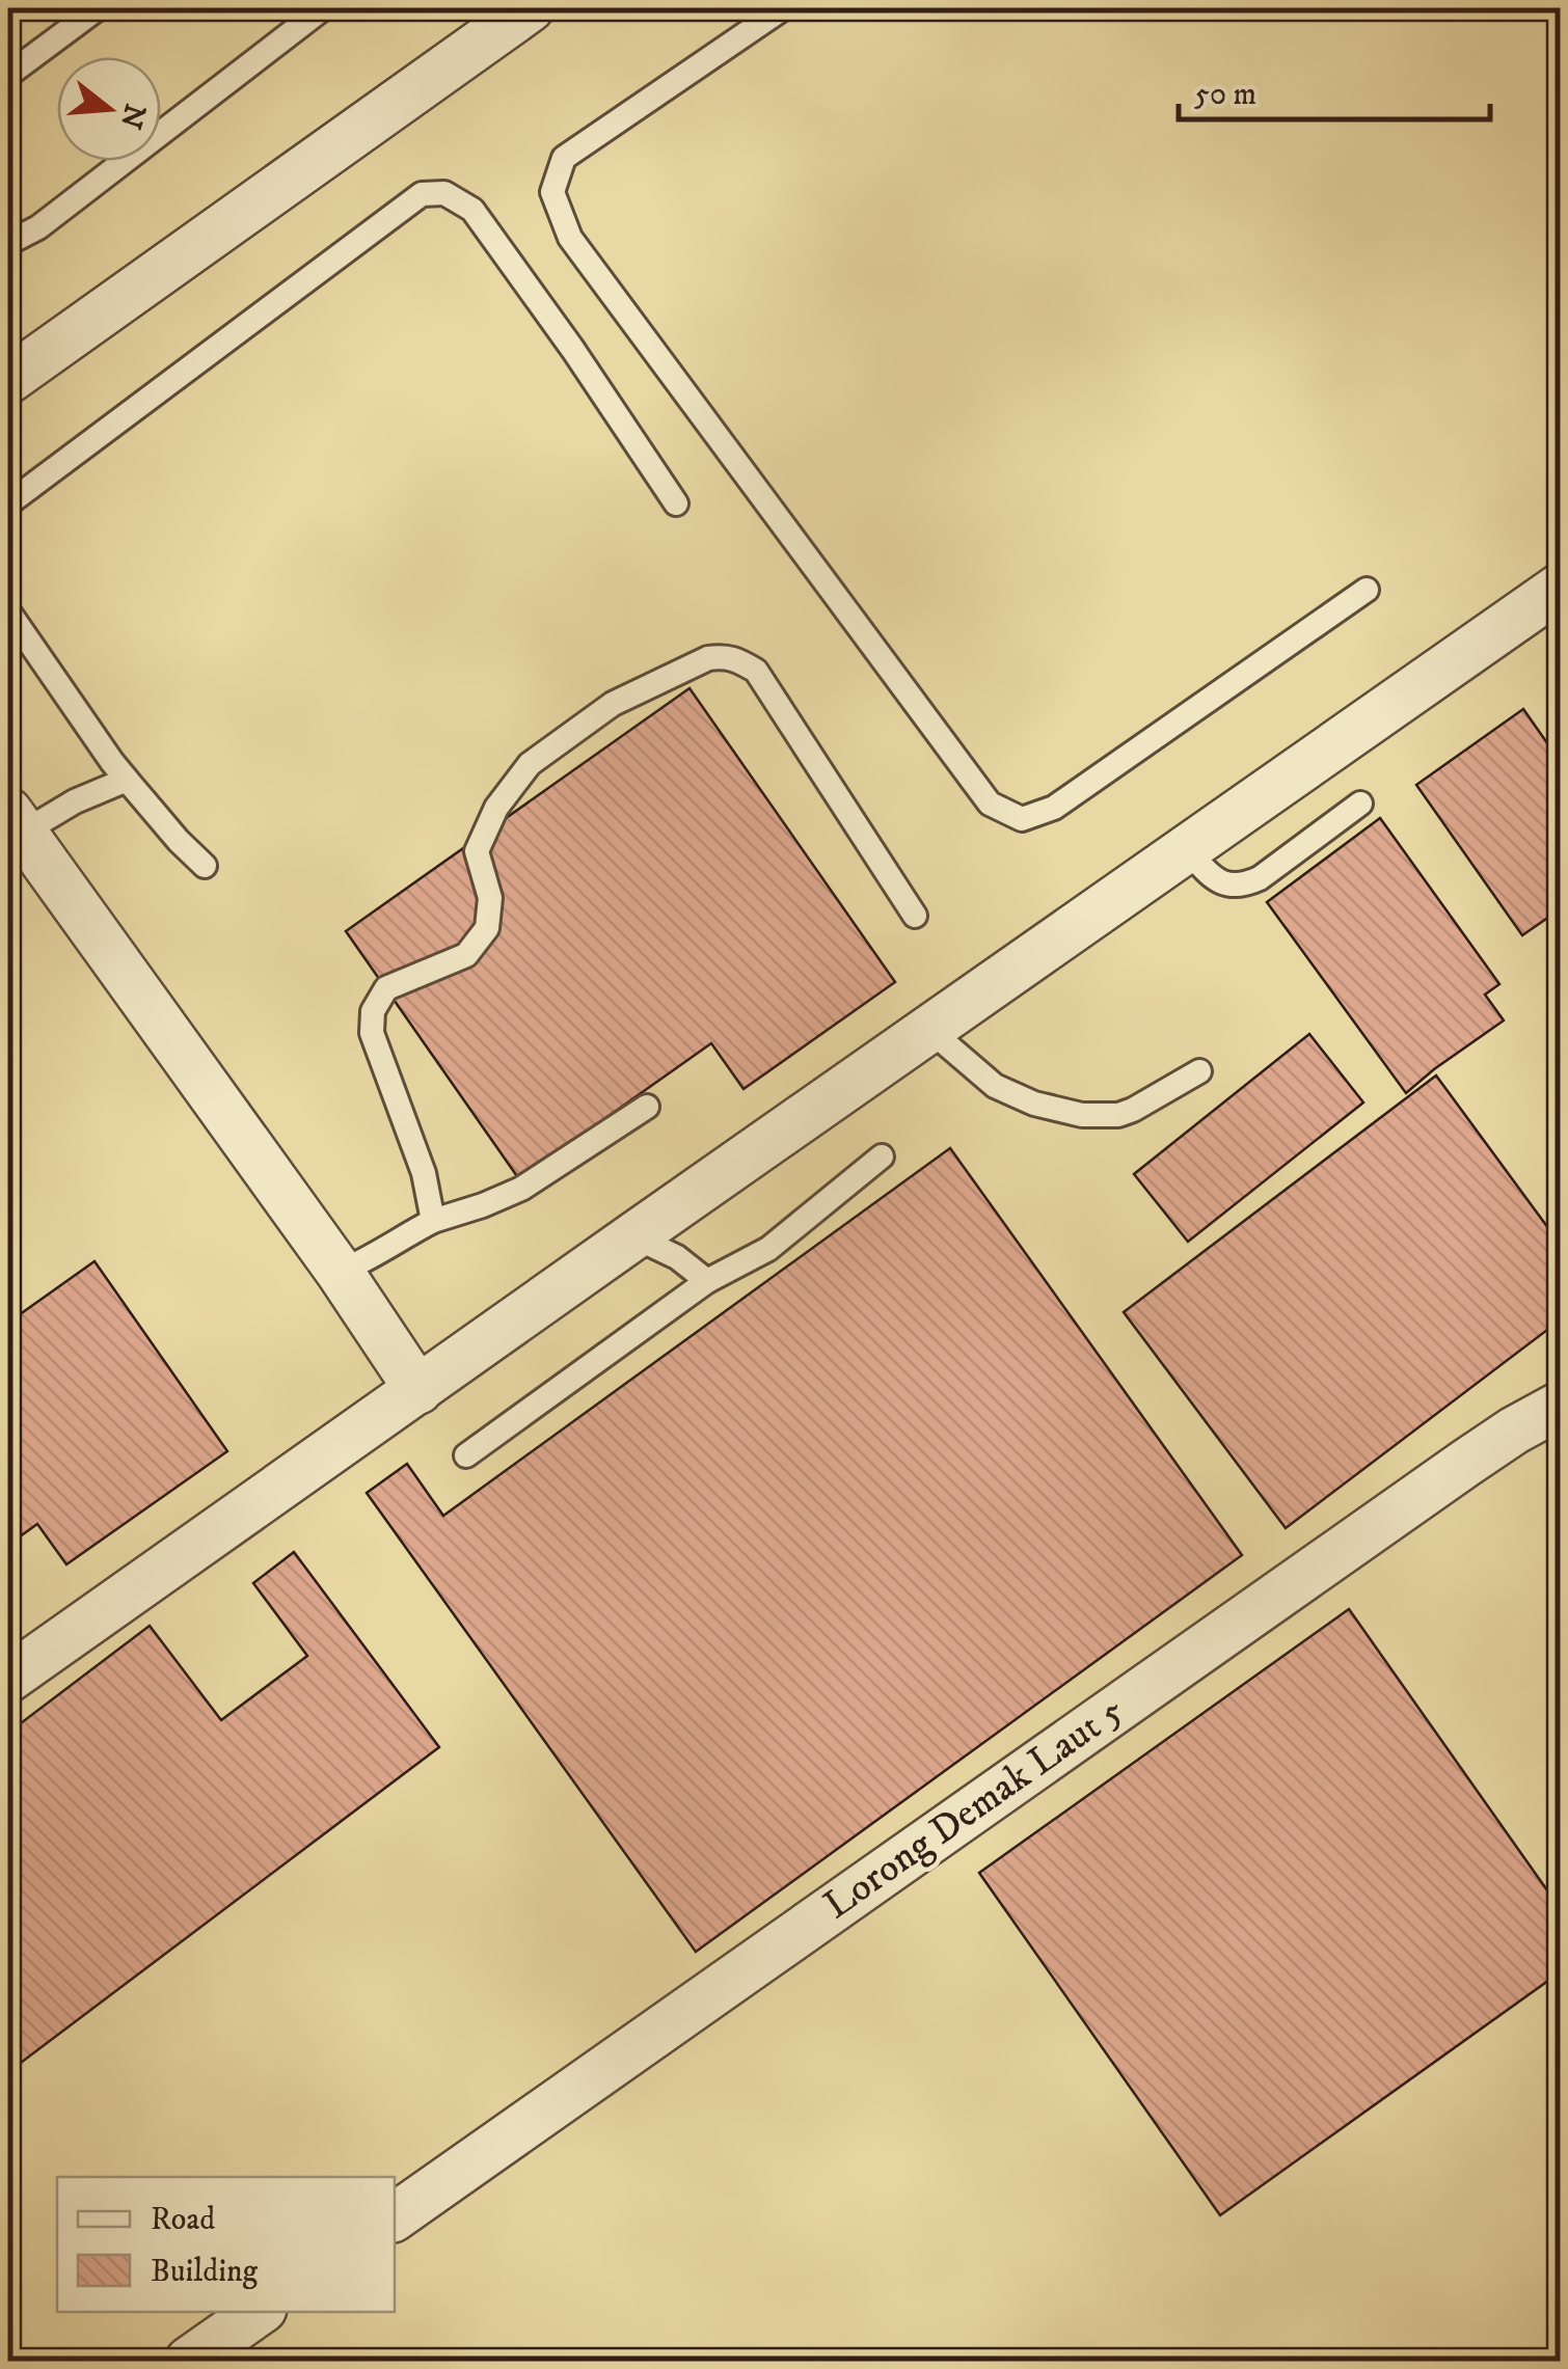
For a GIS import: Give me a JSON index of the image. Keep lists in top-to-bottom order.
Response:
{
  "streets": {
    "street": ["Lorong Demak Laut 5"]
  },
  "legend": ["Road", "Building"],
  "scale_bar": "50 m",
  "north": "right"
}
